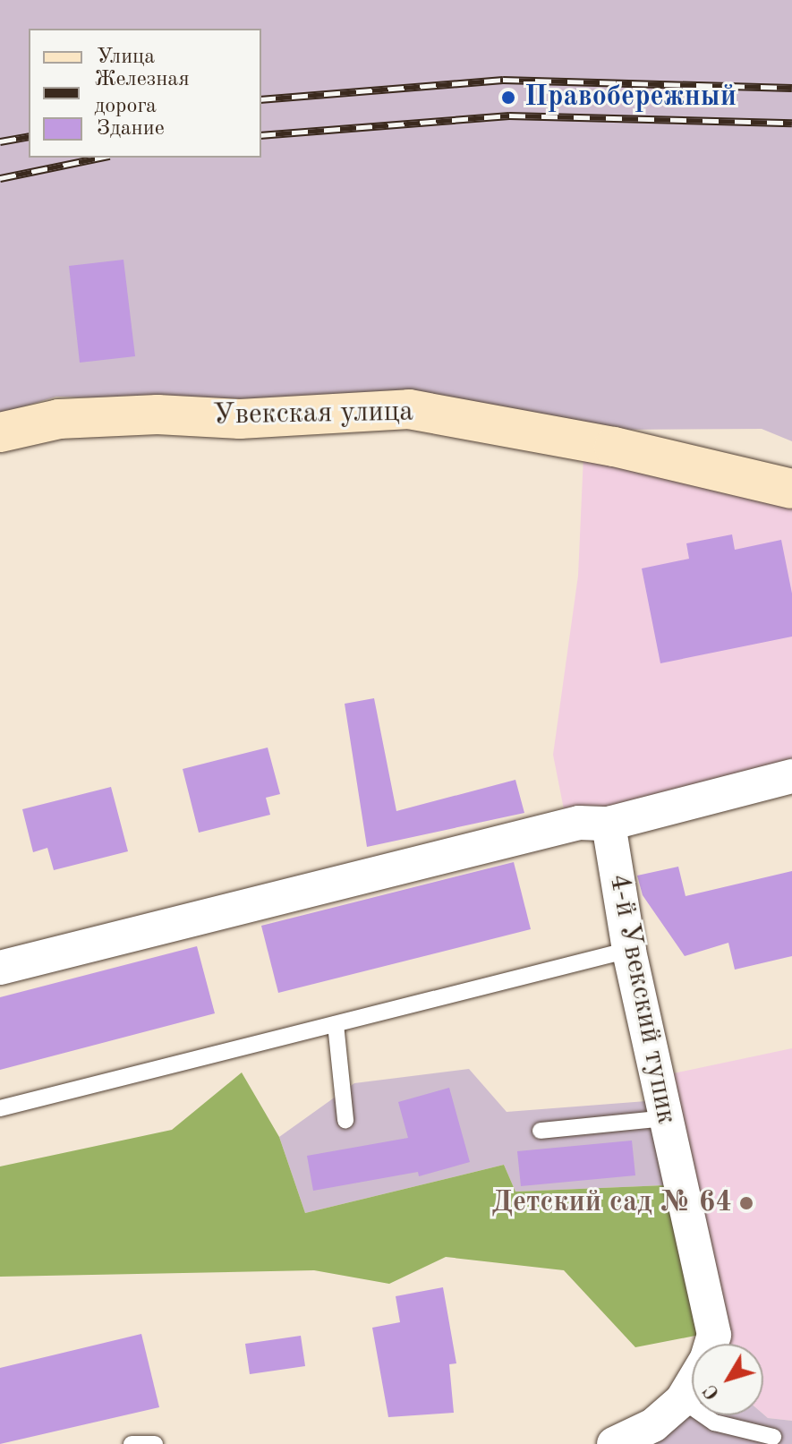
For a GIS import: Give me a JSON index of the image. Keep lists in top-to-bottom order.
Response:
{
  "streets": {
    "street": ["Увекская улица", "4-й Увекский тупик"]
  },
  "places": ["Правобережный", "Детский сад № 64"],
  "legend": ["Улица", "Железная дорога", "Здание"],
  "north": "bottom left"
}
